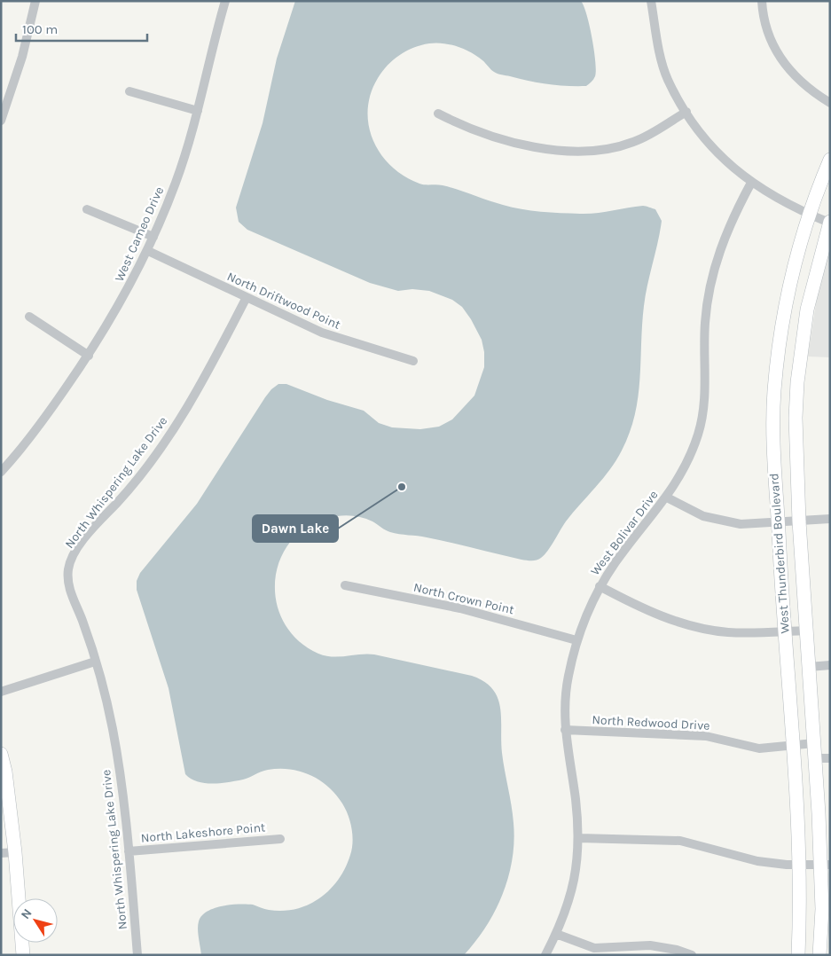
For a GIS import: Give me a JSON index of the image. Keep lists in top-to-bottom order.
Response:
{
  "streets": {
    "street": [
      "West Cameo Drive",
      "North Driftwood Point",
      "North Whispering Lake Drive",
      "West Bolivar Drive",
      "West Thunderbird Boulevard",
      "North Crown Point",
      "North Redwood Drive",
      "North Lakeshore Point"
    ]
  },
  "crossings": [
    ["West Cameo Drive", "North Driftwood Point"],
    ["North Driftwood Point", "North Whispering Lake Drive"],
    ["North Whispering Lake Drive", "North Lakeshore Point"],
    ["West Bolivar Drive", "North Crown Point"],
    ["West Bolivar Drive", "North Redwood Drive"],
    ["West Thunderbird Boulevard", "North Redwood Drive"]
  ],
  "places": ["Dawn Lake"],
  "scale_bar": "100 m",
  "north": "top left"
}
